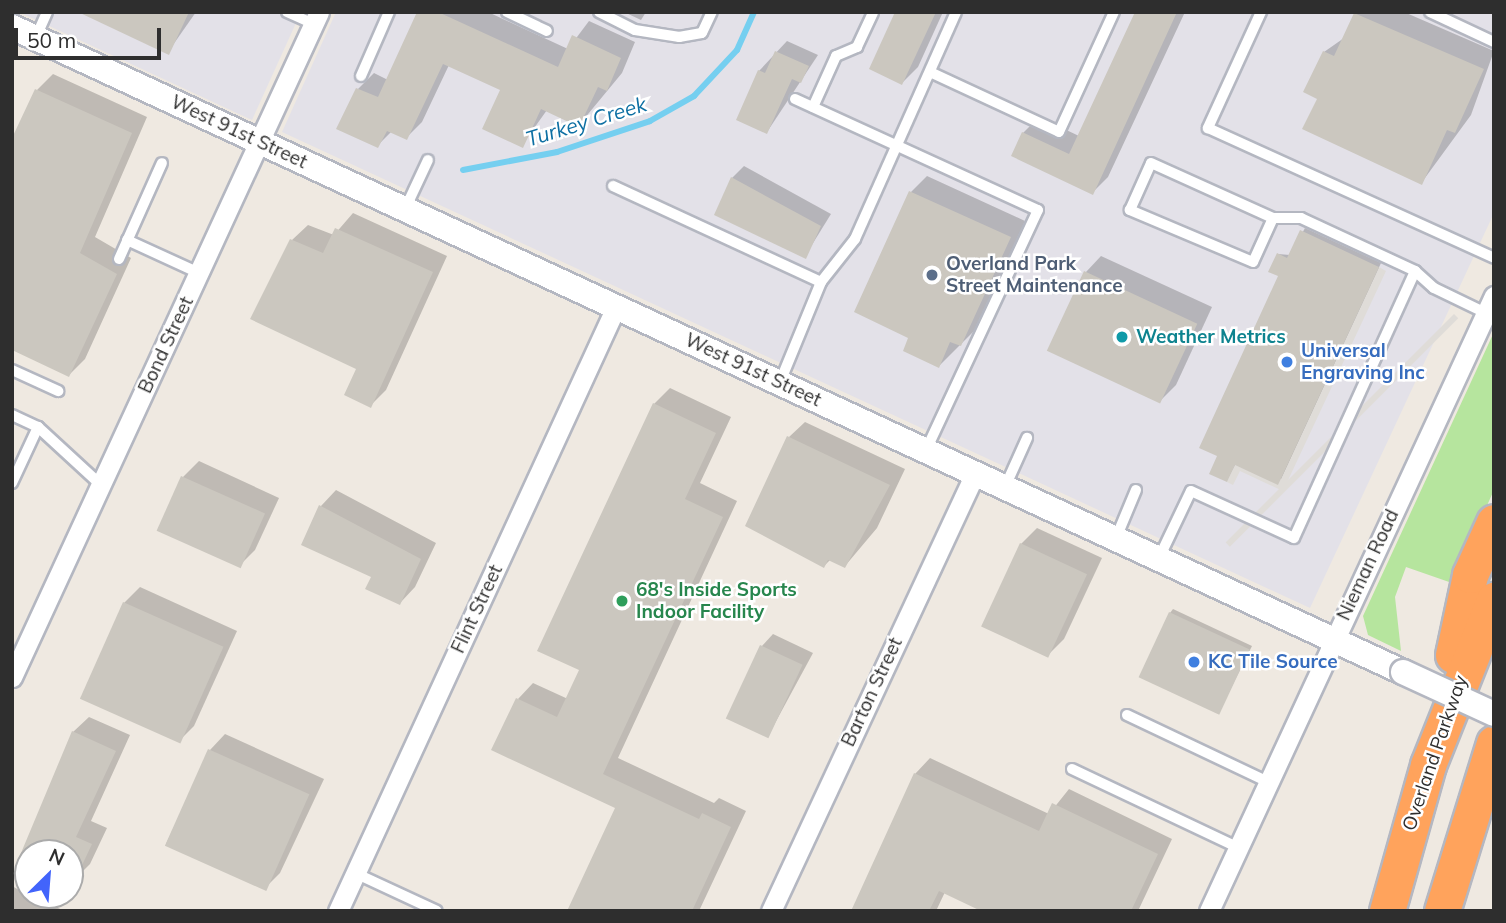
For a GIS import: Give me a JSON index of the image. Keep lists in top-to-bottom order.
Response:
{
  "streets": {
    "highway": ["Overland Parkway"],
    "street": [
      "West 91st Street",
      "Bond Street",
      "Nieman Road",
      "Flint Street",
      "Barton Street"
    ]
  },
  "crossings": [
    ["West 91st Street", "Bond Street"],
    ["West 91st Street", "Nieman Road"],
    ["West 91st Street", "Flint Street"],
    ["West 91st Street", "Barton Street"]
  ],
  "water": ["Turkey Creek"],
  "places": [
    "Overland Park Street Maintenance",
    "Weather Metrics",
    "Universal Engraving Inc",
    "68's Inside Sports Indoor Facility",
    "KC Tile Source"
  ],
  "scale_bar": "50 m",
  "north": "top right"
}
